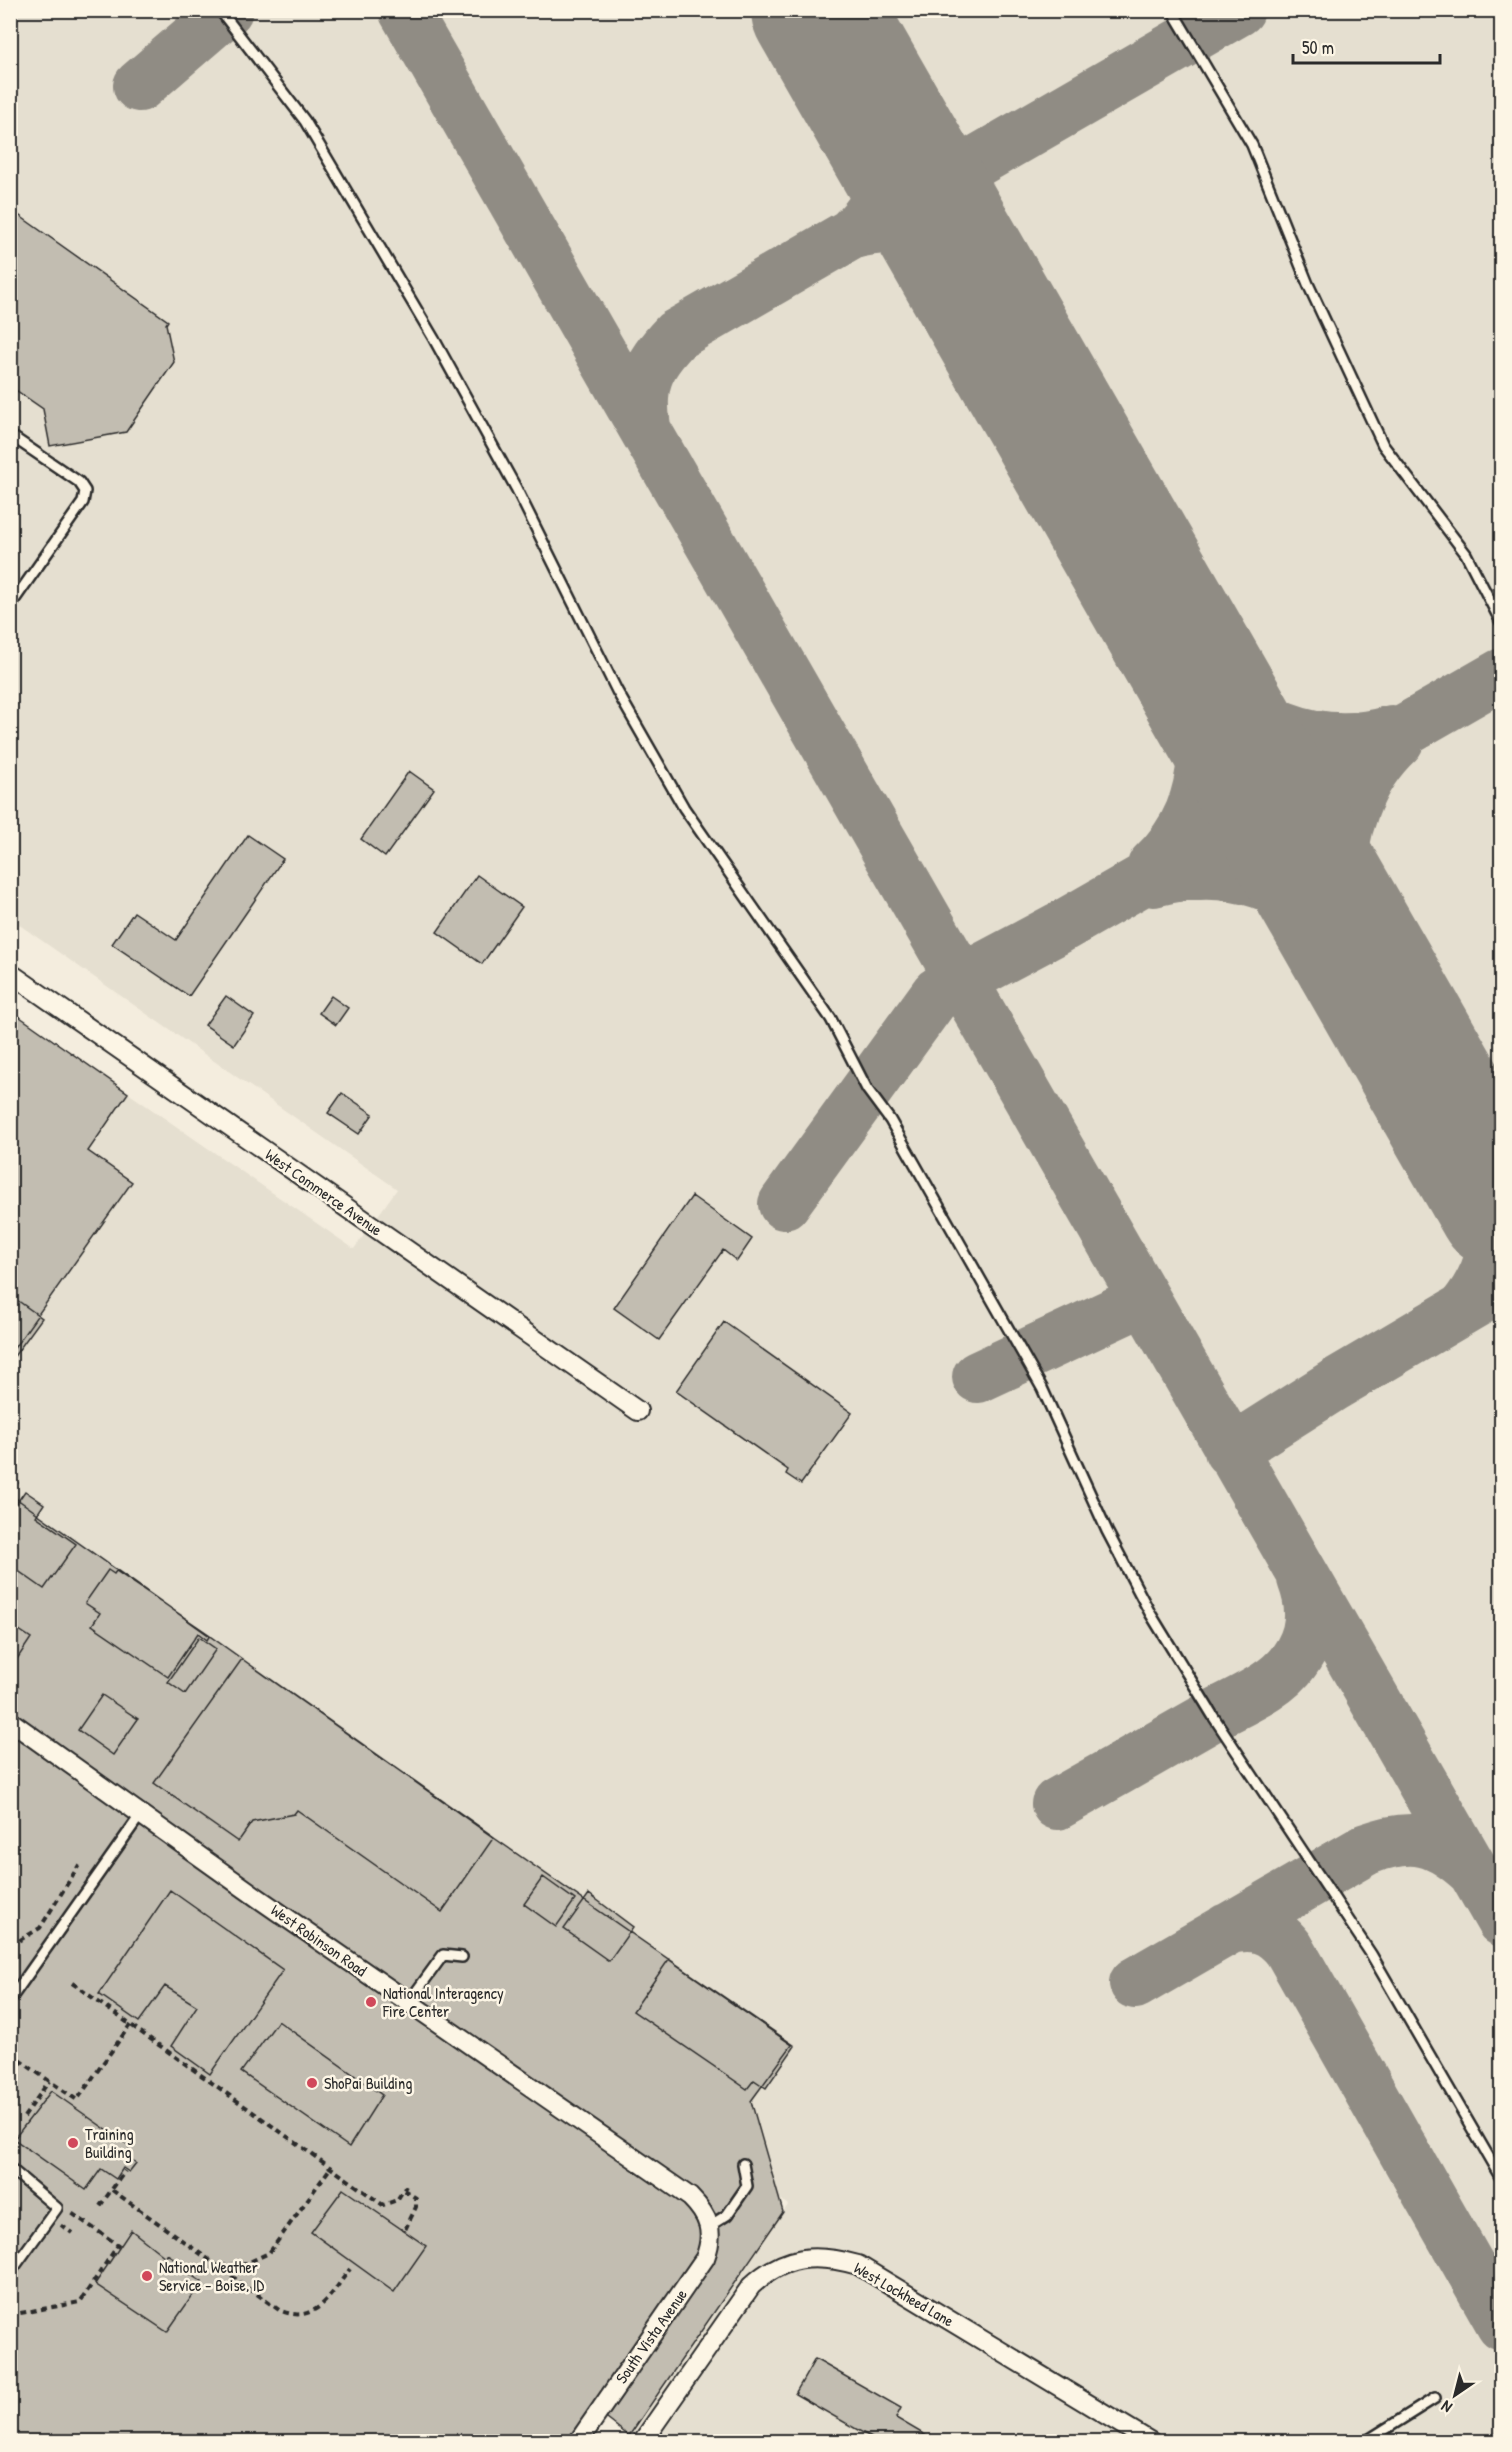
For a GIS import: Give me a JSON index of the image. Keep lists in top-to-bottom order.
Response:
{
  "streets": {
    "street": [
      "West Commerce Avenue",
      "West Robinson Road",
      "West Lockheed Lane",
      "South Vista Avenue"
    ]
  },
  "crossings": [
    ["West Robinson Road", "South Vista Avenue"]
  ],
  "places": [
    "National Interagency Fire Center",
    "ShoPai Building",
    "Training Building",
    "National Weather Service - Boise, ID"
  ],
  "scale_bar": "50 m",
  "north": "bottom left"
}
